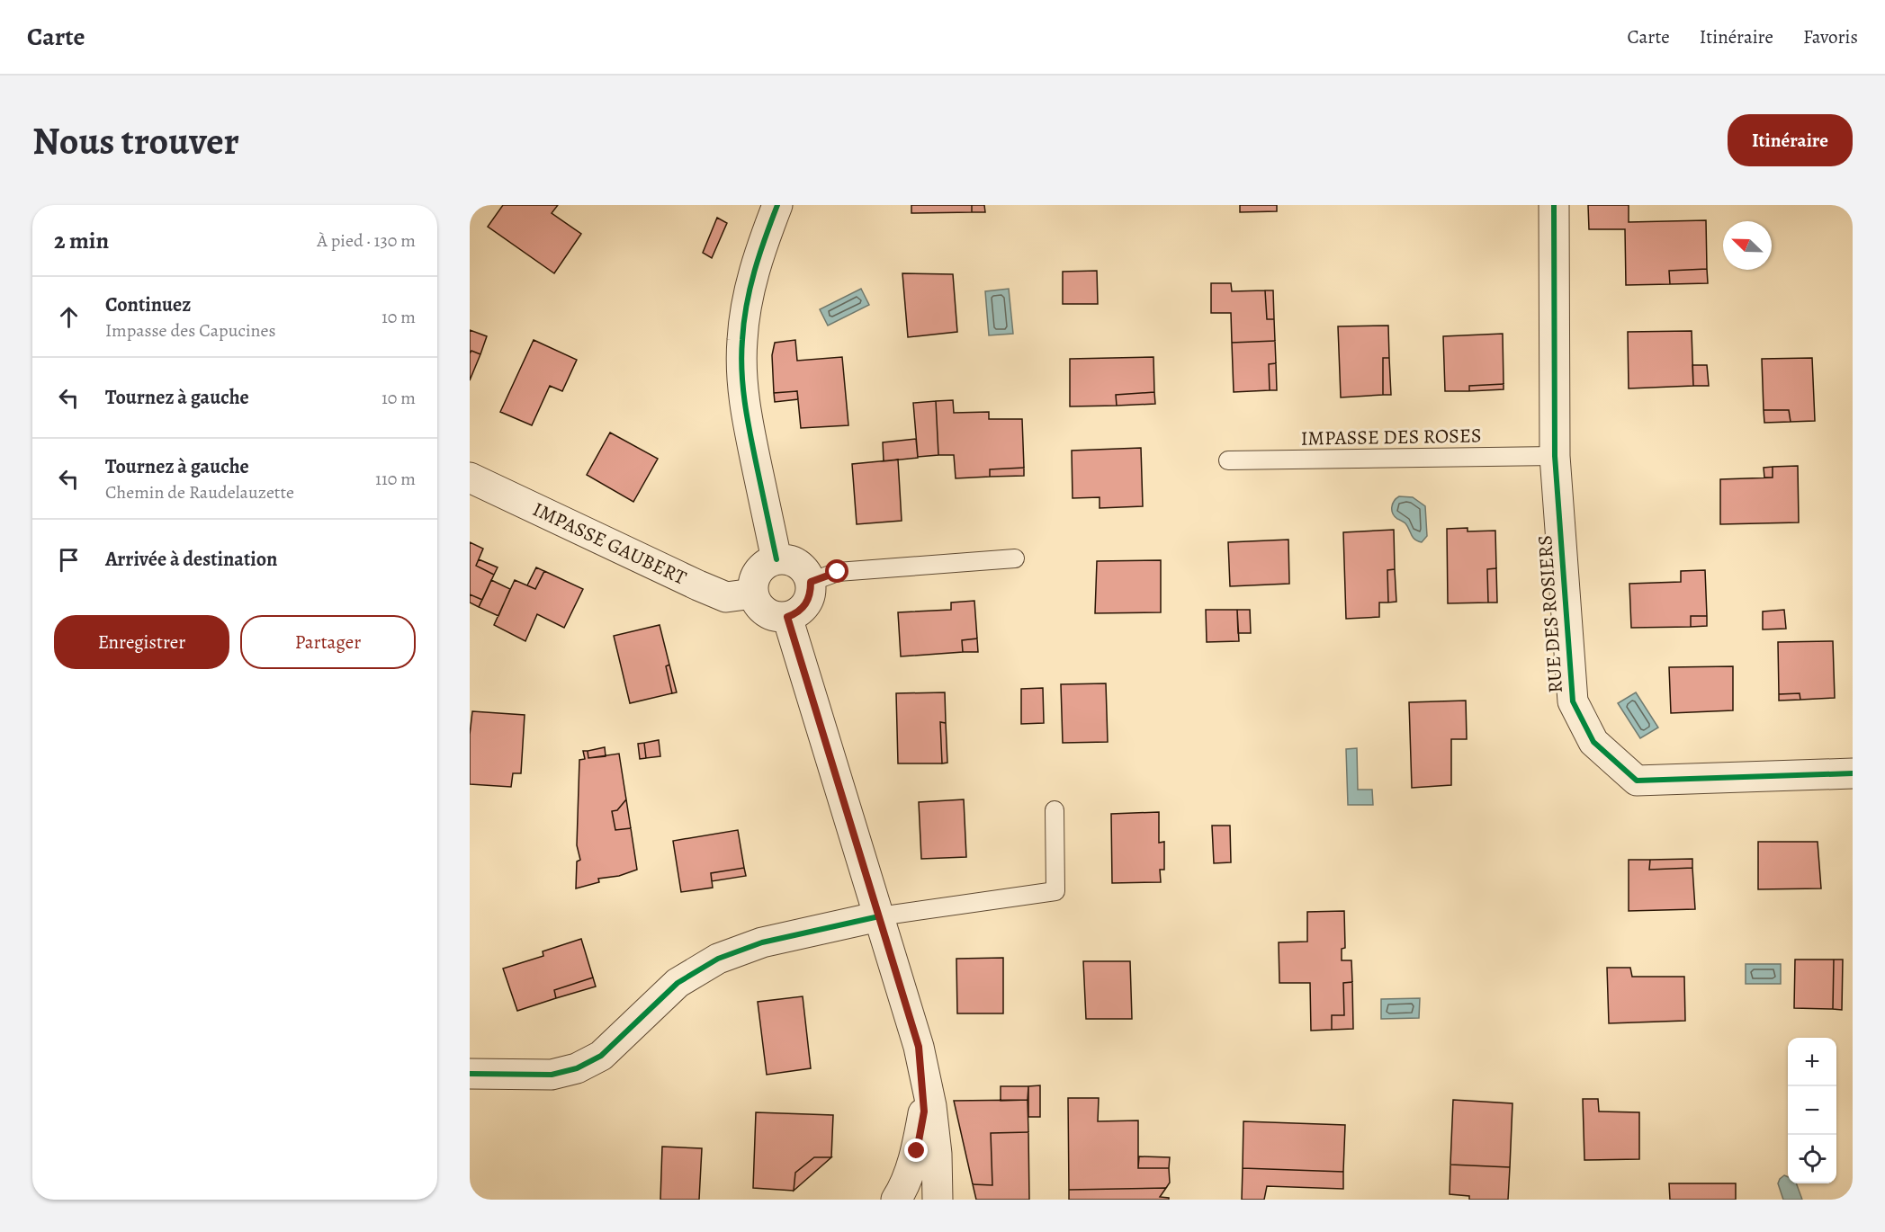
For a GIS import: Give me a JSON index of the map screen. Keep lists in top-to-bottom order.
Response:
{
  "streets": {
    "street": ["IMPASSE GAUBERT", "RUE DES ROSIERS"],
    "lane": ["IMPASSE DES ROSES"]
  },
  "crossings": [
    ["IMPASSE DES ROSES", "RUE DES ROSIERS"]
  ],
  "north": "top left",
  "page": {
    "header": "Carte",
    "nav": ["Carte", "Itinéraire", "Favoris"],
    "buttons": [
      "Itinéraire",
      ["Enregistrer", "Partager"]
    ],
    "title": "Nous trouver",
    "heading": ["2 min", "À pied · 130 m"],
    "list": [
      ["Continuez", "Impasse des Capucines", "10 m"],
      ["Tournez à gauche", "10 m"],
      ["Tournez à gauche", "Chemin de Raudelauzette", "110 m"],
      "Arrivée à destination"
    ],
    "map_buttons": ["+", "−"]
  }
}
